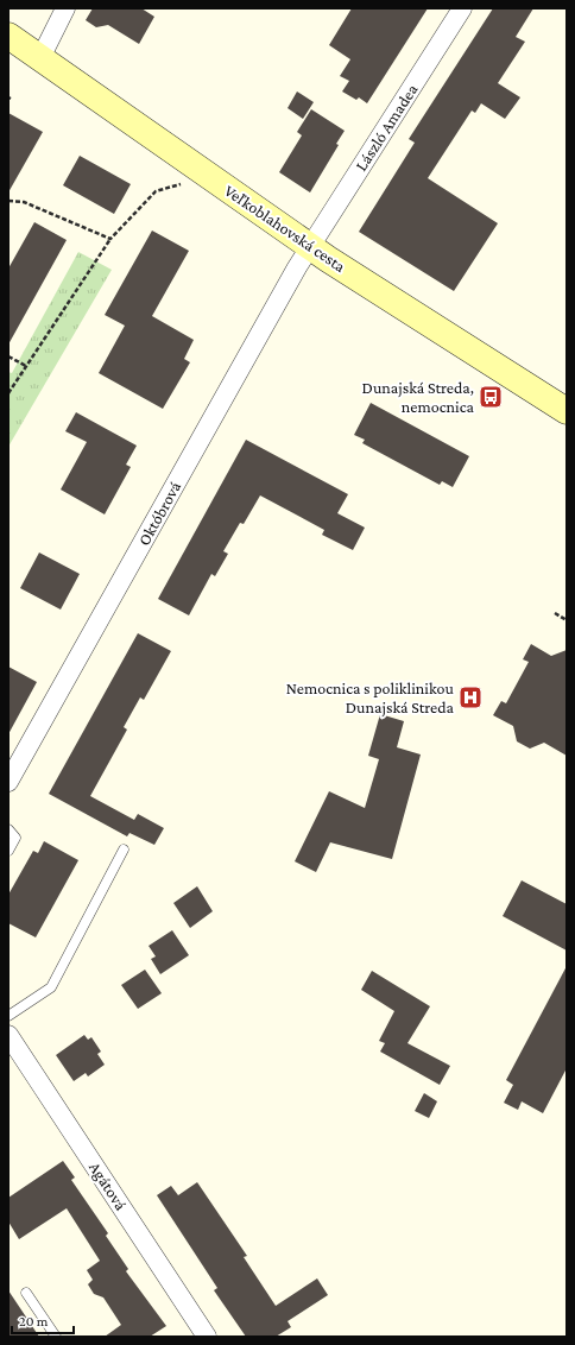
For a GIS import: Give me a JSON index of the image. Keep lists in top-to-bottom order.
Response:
{
  "streets": {
    "main road": ["Veľkoblahovská cesta"],
    "street": ["László Amadea", "Októbrová", "Agátová"]
  },
  "crossings": [
    ["László Amadea", "Veľkoblahovská cesta"],
    ["László Amadea", "Októbrová"],
    ["Veľkoblahovská cesta", "Októbrová"]
  ],
  "places": {
    "bus stop": ["Dunajská Streda, nemocnica"],
    "hospital": ["Nemocnica s poliklinikou Dunajská Streda"]
  },
  "scale_bar": "20 m"
}
